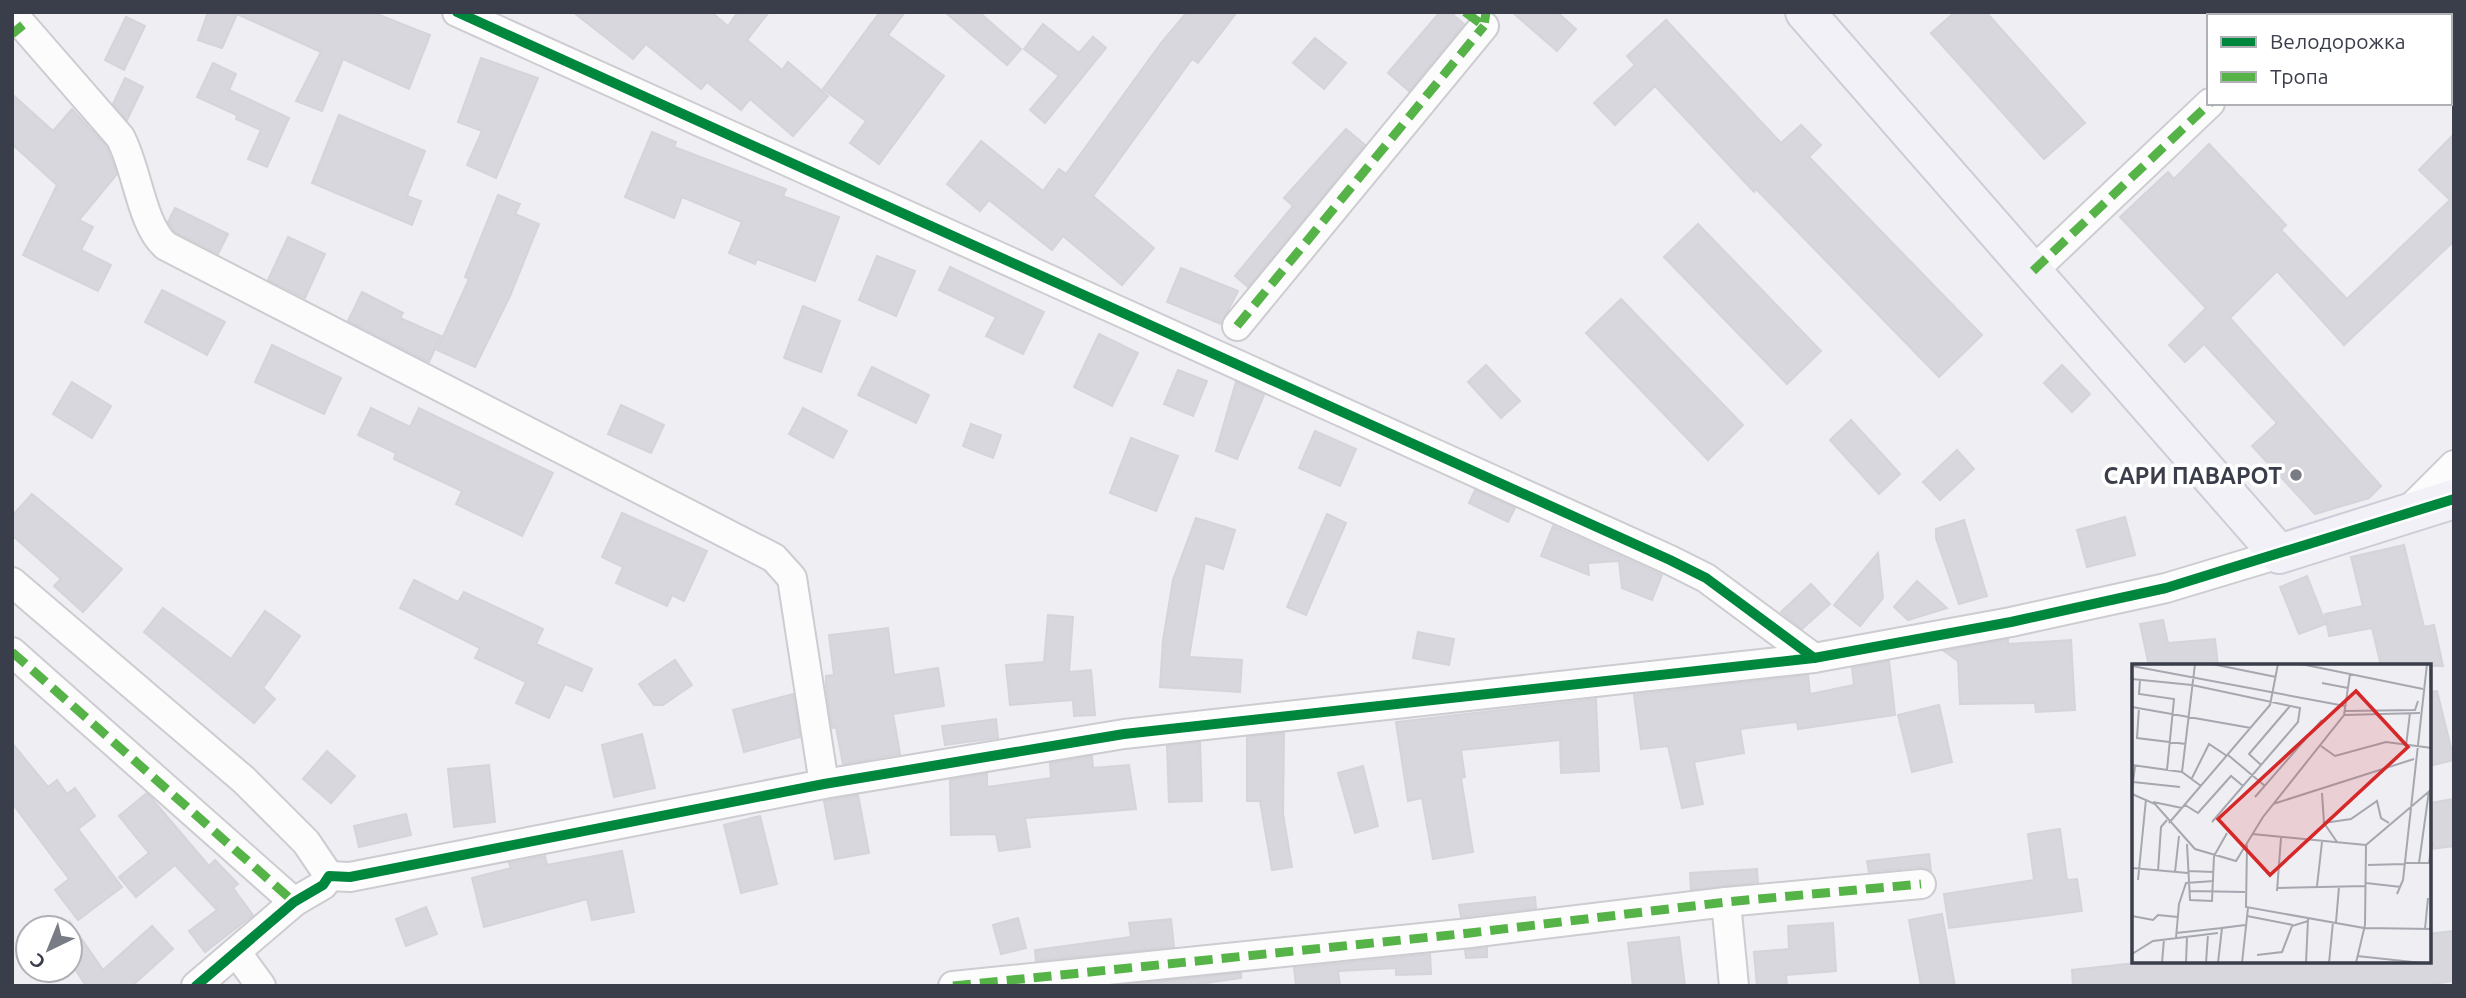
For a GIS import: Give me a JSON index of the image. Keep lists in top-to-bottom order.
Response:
{
  "places": ["САРИ ПАВАРОТ"],
  "legend": ["Велодорожка", "Тропа"],
  "north": "bottom left"
}
